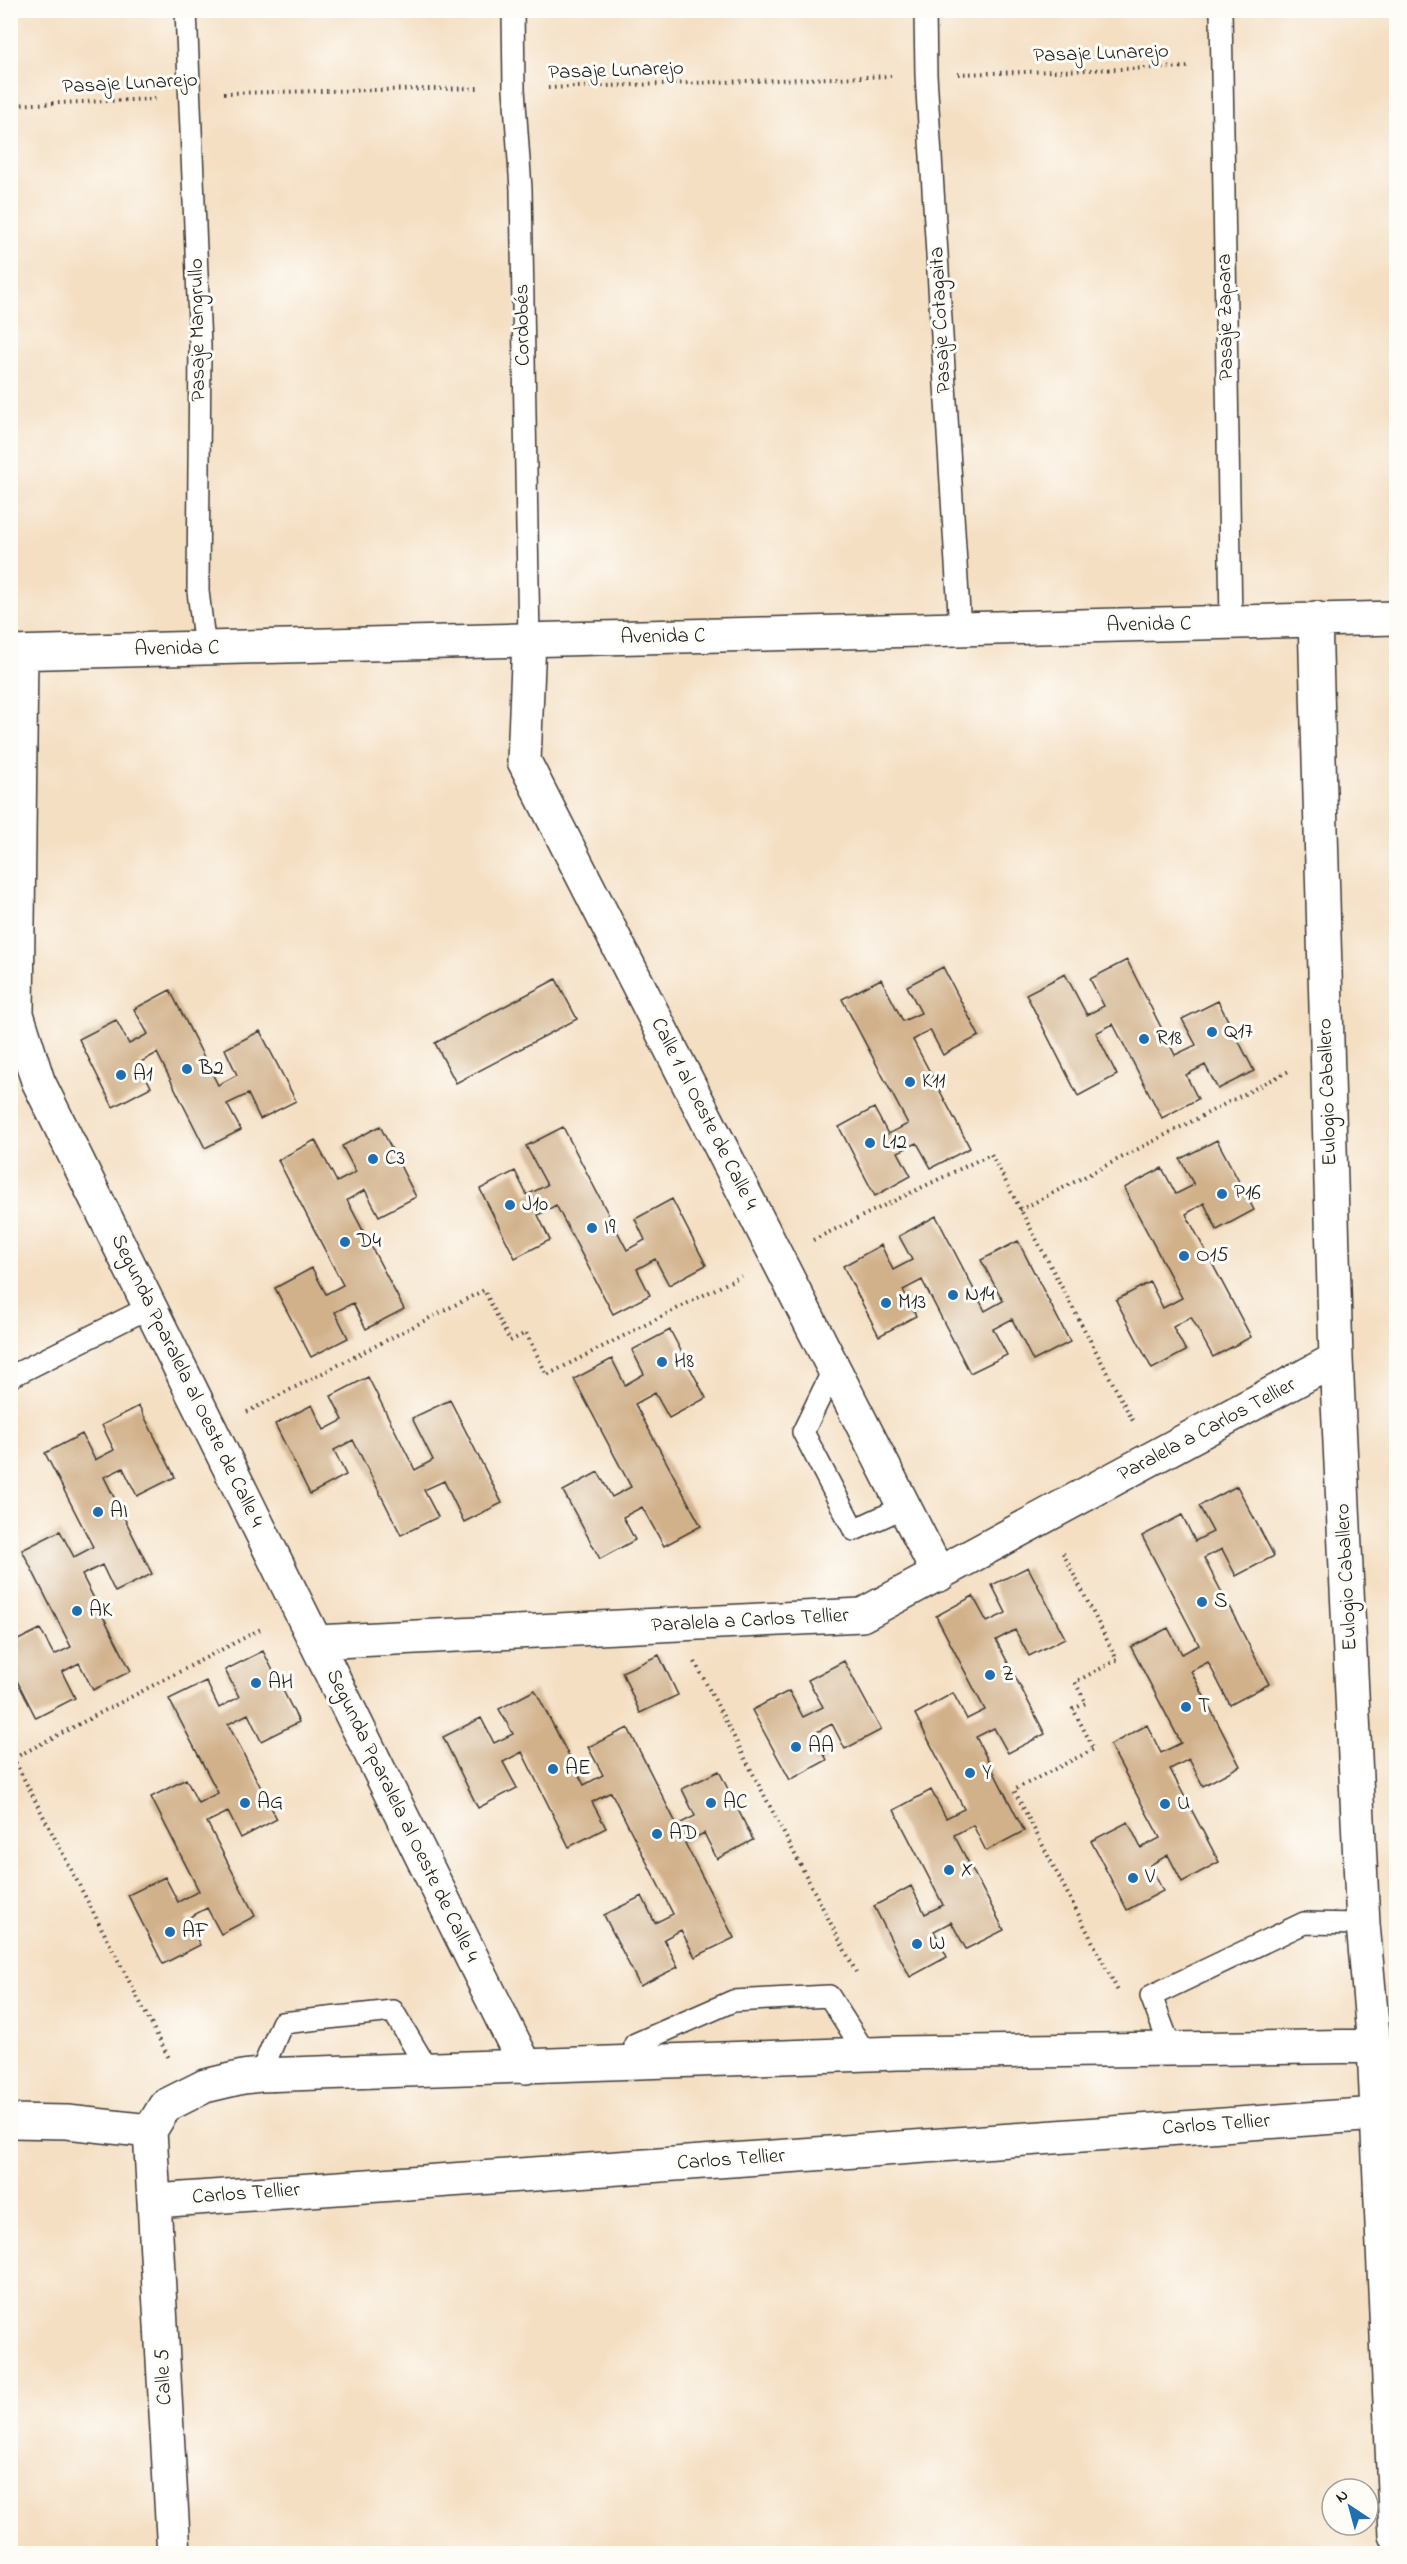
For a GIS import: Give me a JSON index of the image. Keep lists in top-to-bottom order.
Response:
{
  "streets": {
    "street": [
      "Avenida C",
      "Eulogio Caballero",
      "Calle 1 al Oeste de Calle 4",
      "Segunda Pparalela al Oeste de Calle 4",
      "Paralela a Carlos Tellier",
      "Carlos Tellier",
      "Calle 5"
    ],
    "lane": [
      "Pasaje Zapara",
      "Pasaje Cotagaita",
      "Cordobés",
      "Pasaje Mangrullo"
    ],
    "path": ["Pasaje Lunarejo"]
  },
  "crossings": [
    ["Pasaje Lunarejo", "Pasaje Zapara"],
    ["Pasaje Lunarejo", "Pasaje Cotagaita"],
    ["Pasaje Lunarejo", "Cordobés"],
    ["Pasaje Lunarejo", "Pasaje Mangrullo"],
    ["Pasaje Zapara", "Avenida C"],
    ["Pasaje Cotagaita", "Avenida C"],
    ["Cordobés", "Avenida C"],
    ["Cordobés", "Calle 1 al Oeste de Calle 4"],
    ["Pasaje Mangrullo", "Avenida C"],
    ["Avenida C", "Eulogio Caballero"],
    ["Avenida C", "Calle 1 al Oeste de Calle 4"],
    ["Avenida C", "Segunda Pparalela al Oeste de Calle 4"],
    ["Eulogio Caballero", "Paralela a Carlos Tellier"],
    ["Eulogio Caballero", "Carlos Tellier"],
    ["Calle 1 al Oeste de Calle 4", "Paralela a Carlos Tellier"],
    ["Segunda Pparalela al Oeste de Calle 4", "Paralela a Carlos Tellier"],
    ["Carlos Tellier", "Calle 5"]
  ],
  "places": [
    "Q17",
    "R18",
    "B2",
    "A1",
    "K11",
    "L12",
    "C3",
    "P16",
    "J10",
    "I9",
    "D4",
    "O15",
    "N14",
    "M13",
    "H8",
    "AI",
    "S",
    "AK",
    "Z",
    "AH",
    "T",
    "AA",
    "AE",
    "Y",
    "AG",
    "AC",
    "U",
    "AD",
    "X",
    "V",
    "AF",
    "W"
  ],
  "north": "top left"
}
